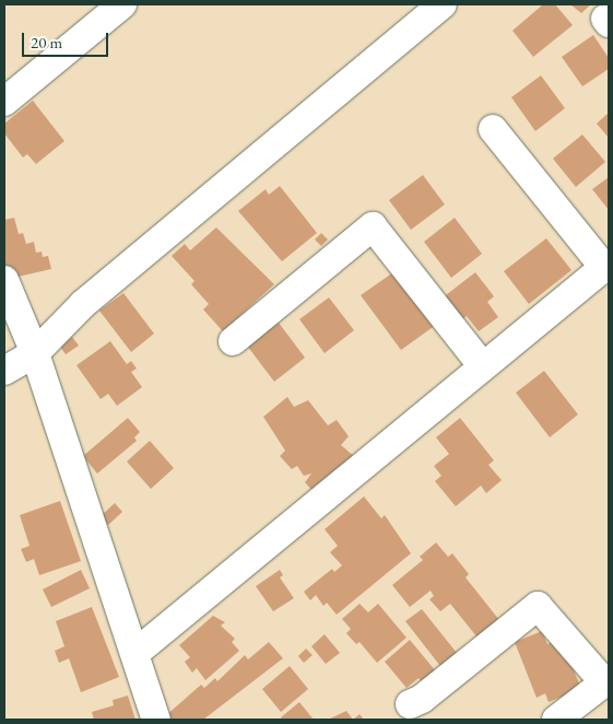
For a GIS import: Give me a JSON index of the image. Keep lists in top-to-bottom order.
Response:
{
  "scale_bar": "20 m"
}
